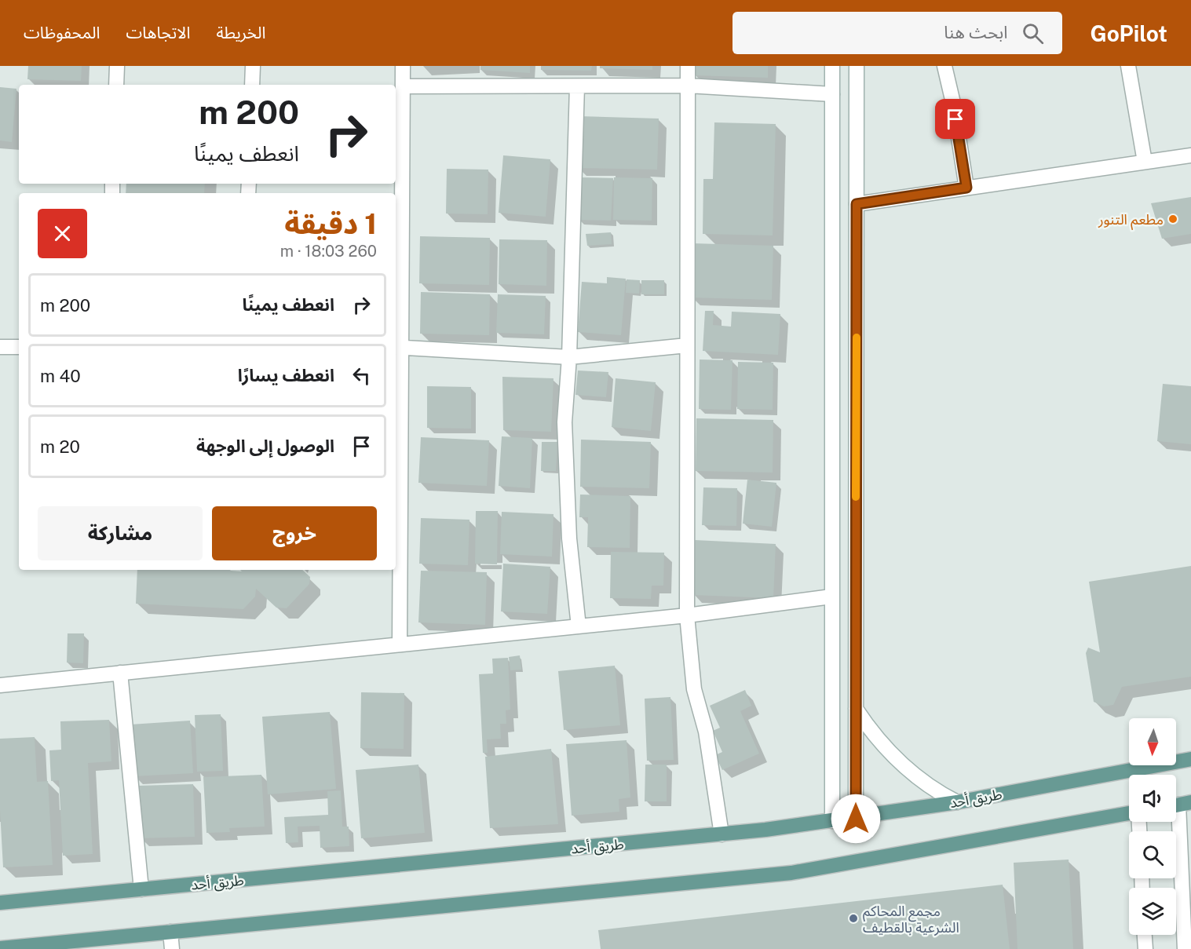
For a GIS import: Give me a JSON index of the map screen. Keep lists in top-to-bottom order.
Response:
{
  "streets": {
    "main road": ["طريق أحد"]
  },
  "places": ["مطعم التنور", "مجمع المحاكم الشرعية بالقطيف"],
  "north": "bottom",
  "page": {
    "header": "GoPilot",
    "search": "ابحث هنا",
    "nav": ["الخريطة", "الاتجاهات", "المحفوظات"],
    "turn": ["200 m", "انعطف يمينًا"],
    "heading": ["1 دقيقة", "260 m · 18:03"],
    "list": [
      {
        "name": "انعطف يمينًا",
        "value": "200 m"
      },
      {
        "name": "انعطف يسارًا",
        "value": "40 m"
      },
      {
        "name": "الوصول إلى الوجهة",
        "value": "20 m"
      }
    ],
    "buttons": ["خروج", "مشاركة"]
  }
}
